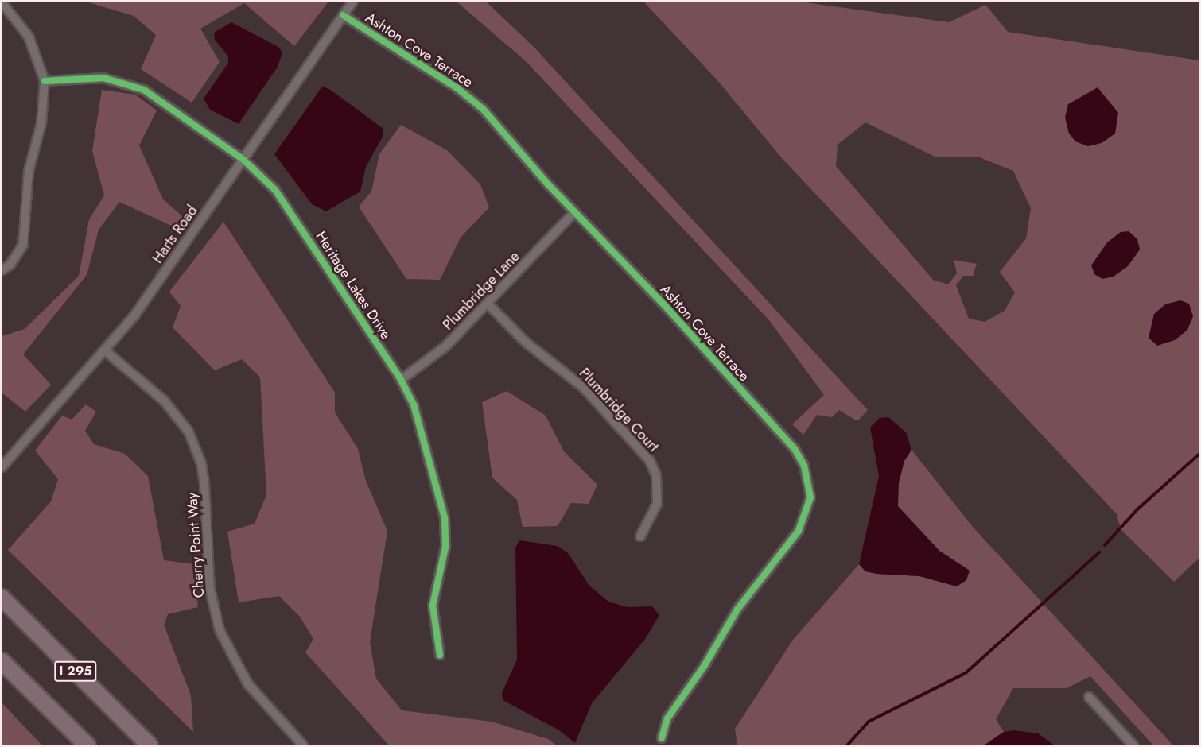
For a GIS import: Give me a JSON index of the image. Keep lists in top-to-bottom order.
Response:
{
  "streets": {
    "highway": ["I 295"],
    "street": [
      "Ashton Cove Terrace",
      "Harts Road",
      "Heritage Lakes Drive",
      "Plumbridge Lane",
      "Plumbridge Court",
      "Cherry Point Way"
    ]
  },
  "crossings": [
    ["Ashton Cove Terrace", "Harts Road"],
    ["Ashton Cove Terrace", "Plumbridge Lane"],
    ["Harts Road", "Heritage Lakes Drive"],
    ["Harts Road", "Cherry Point Way"],
    ["Heritage Lakes Drive", "Plumbridge Lane"],
    ["Plumbridge Lane", "Plumbridge Court"]
  ]
}
